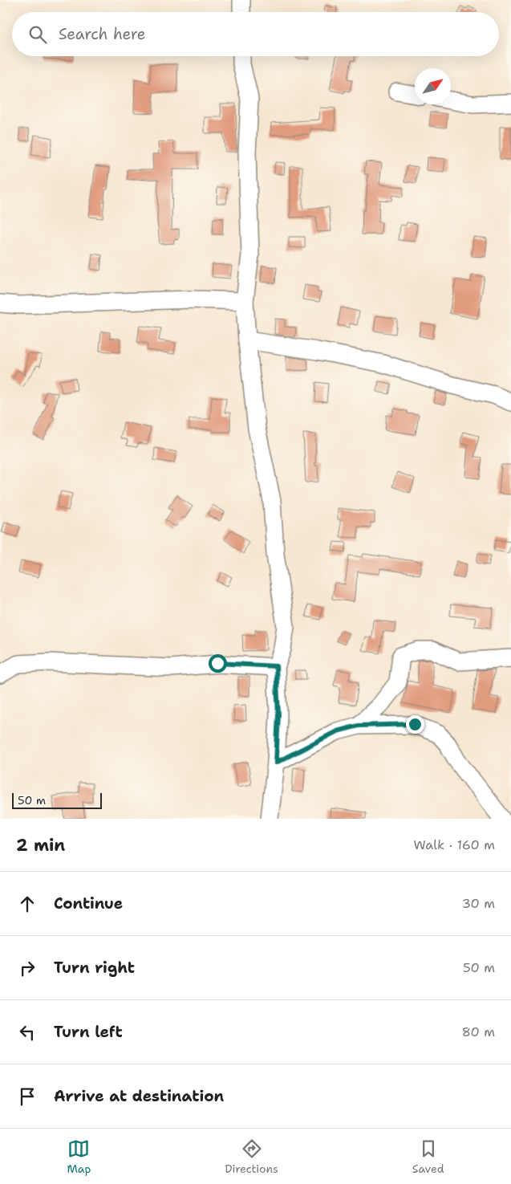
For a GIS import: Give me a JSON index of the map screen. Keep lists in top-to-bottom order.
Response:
{
  "scale_bar": "50 m",
  "north": "top right",
  "page": {
    "search": "Search here",
    "scale": "50 m",
    "heading": ["2 min", "Walk · 160 m"],
    "list": [
      ["Continue", "30 m"],
      ["Turn right", "50 m"],
      ["Turn left", "80 m"],
      "Arrive at destination"
    ],
    "nav": ["Map", "Directions", "Saved"]
  }
}
